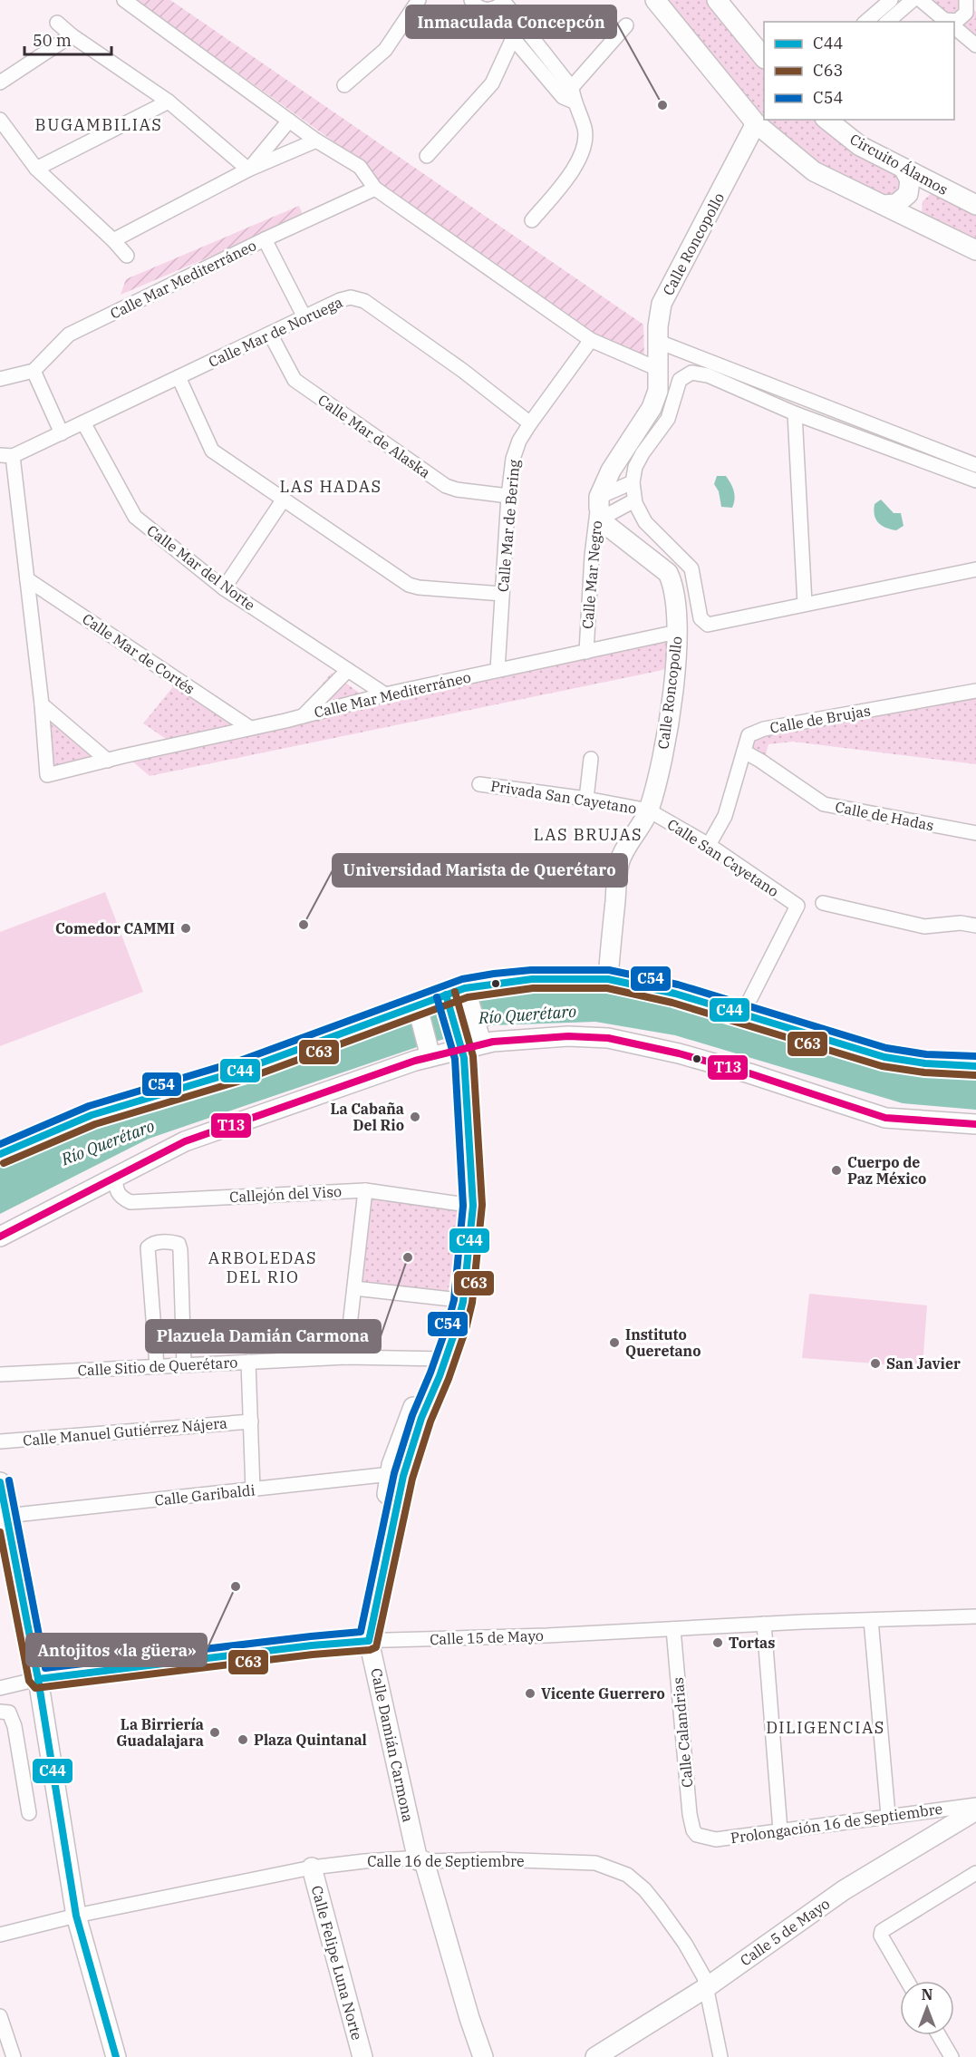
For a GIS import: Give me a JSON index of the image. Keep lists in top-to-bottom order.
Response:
{
  "streets": {
    "street": [
      "Circuito Álamos",
      "Calle Roncopollo",
      "Calle Mar Mediterráneo",
      "Calle Mar de Noruega",
      "Calle Mar de Alaska",
      "Calle Mar de Bering",
      "Calle Mar del Norte",
      "Calle Mar Negro",
      "Calle Mar de Cortés",
      "Calle de Brujas",
      "Privada San Cayetano",
      "Calle de Hadas",
      "Calle San Cayetano",
      "Callejón del Viso",
      "Calle Sitio de Querétaro",
      "Calle Manuel Gutiérrez Nájera",
      "Calle Garibaldi",
      "Calle 15 de Mayo",
      "Calle Calandrias",
      "Calle Damián Carmona",
      "Prolongación 16 de Septiembre",
      "Calle 16 de Septiembre",
      "Calle 5 de Mayo",
      "Calle Felipe Luna Norte"
    ]
  },
  "crossings": [
    ["Calle Roncopollo", "Calle Mar Mediterráneo"],
    ["Calle Roncopollo", "Calle Mar Negro"],
    ["Calle Roncopollo", "Privada San Cayetano"],
    ["Calle Roncopollo", "Calle San Cayetano"],
    ["Calle Mar Mediterráneo", "Calle Mar de Noruega"],
    ["Calle Mar Mediterráneo", "Calle Mar de Bering"],
    ["Calle Mar Mediterráneo", "Calle Mar del Norte"],
    ["Calle Mar Mediterráneo", "Calle Mar Negro"],
    ["Calle Mar Mediterráneo", "Calle Mar de Cortés"],
    ["Calle Mar de Noruega", "Calle Mar de Alaska"],
    ["Calle Mar de Noruega", "Calle Mar de Bering"],
    ["Calle Mar de Noruega", "Calle Mar del Norte"],
    ["Calle Mar de Alaska", "Calle Mar de Bering"],
    ["Calle de Brujas", "Calle de Hadas"],
    ["Calle de Brujas", "Calle San Cayetano"],
    ["Privada San Cayetano", "Calle San Cayetano"],
    ["Callejón del Viso", "Calle Damián Carmona"],
    ["Calle Sitio de Querétaro", "Calle Damián Carmona"],
    ["Calle Garibaldi", "Calle Damián Carmona"],
    ["Calle 15 de Mayo", "Calle Calandrias"],
    ["Calle 15 de Mayo", "Calle Damián Carmona"],
    ["Calle Calandrias", "Prolongación 16 de Septiembre"],
    ["Calle Damián Carmona", "Calle 16 de Septiembre"],
    ["Calle 16 de Septiembre", "Calle 5 de Mayo"],
    ["Calle 16 de Septiembre", "Calle Felipe Luna Norte"]
  ],
  "districts": [
    "BUGAMBILIAS",
    "LAS HADAS",
    "LAS BRUJAS",
    "ARBOLEDAS DEL RIO",
    "DILIGENCIAS"
  ],
  "water": ["Río Querétaro"],
  "places": [
    "Inmaculada Concepcón",
    "Universidad Marista de Querétaro",
    "Comedor CAMMI",
    "La Cabaña Del Rio",
    "Cuerpo de Paz México",
    "Plazuela Damián Carmona",
    "Instituto Queretano",
    "San Javier",
    "Antojitos «la güera»",
    "Tortas",
    "Vicente Guerrero",
    "La Birriería Guadalajara",
    "Plaza Quintanal"
  ],
  "lines": [
    "transit line C54",
    "transit line C44",
    "transit line C63",
    "transit line T13"
  ],
  "legend": ["C44", "C63", "C54"],
  "scale_bar": "50 m",
  "north": "top"
}
